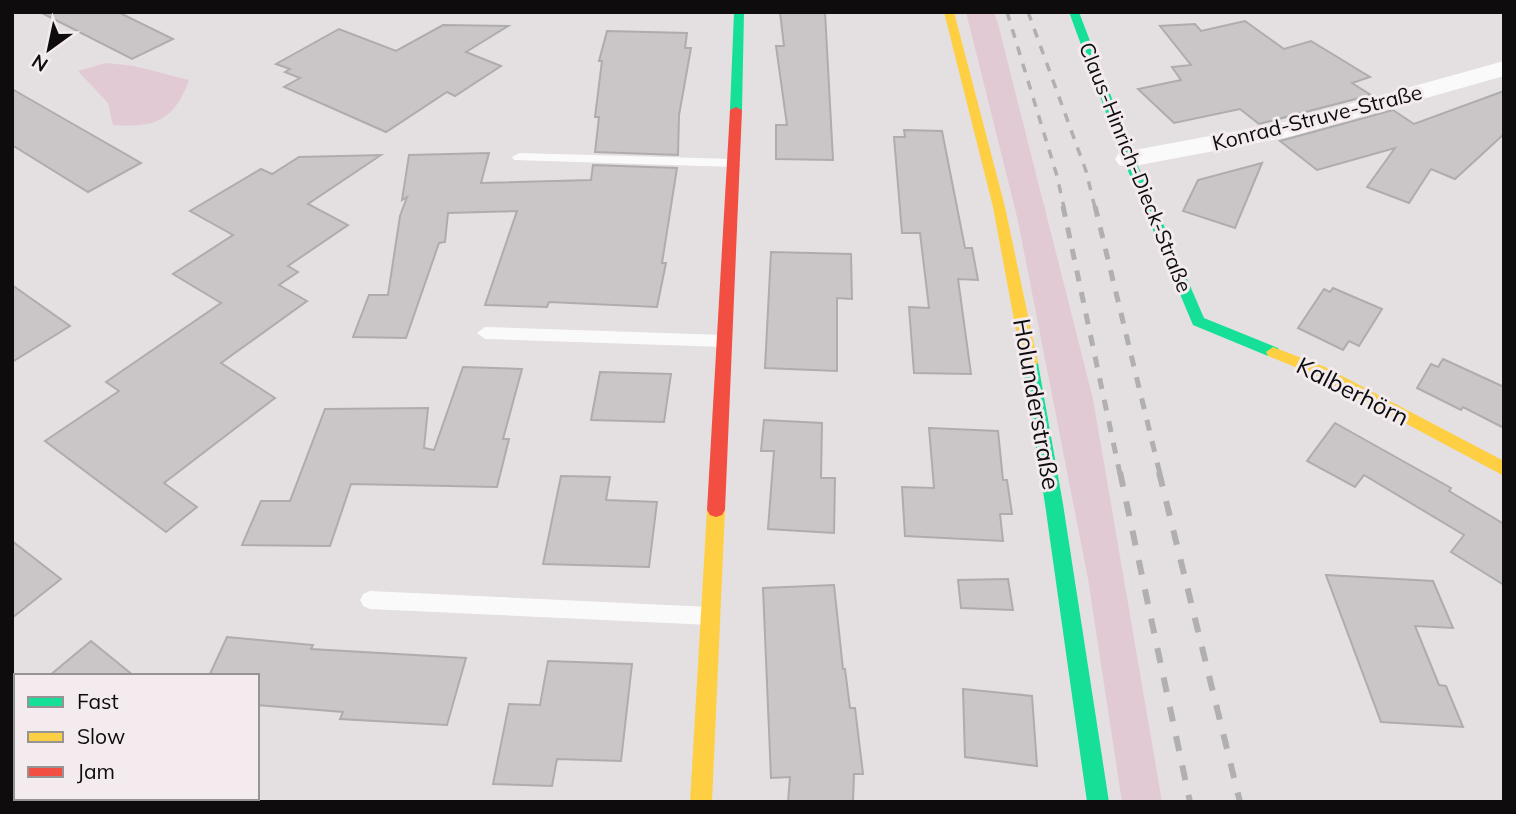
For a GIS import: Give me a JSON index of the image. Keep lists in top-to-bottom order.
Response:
{
  "streets": {
    "street": [
      "Konrad-Struve-Straße",
      "Claus-Hinrich-Dieck-Straße",
      "Kalberhörn",
      "Holunderstraße"
    ]
  },
  "crossings": [
    ["Konrad-Struve-Straße", "Claus-Hinrich-Dieck-Straße"],
    ["Claus-Hinrich-Dieck-Straße", "Kalberhörn"]
  ],
  "legend": ["Fast", "Slow", "Jam"],
  "north": "bottom left"
}
